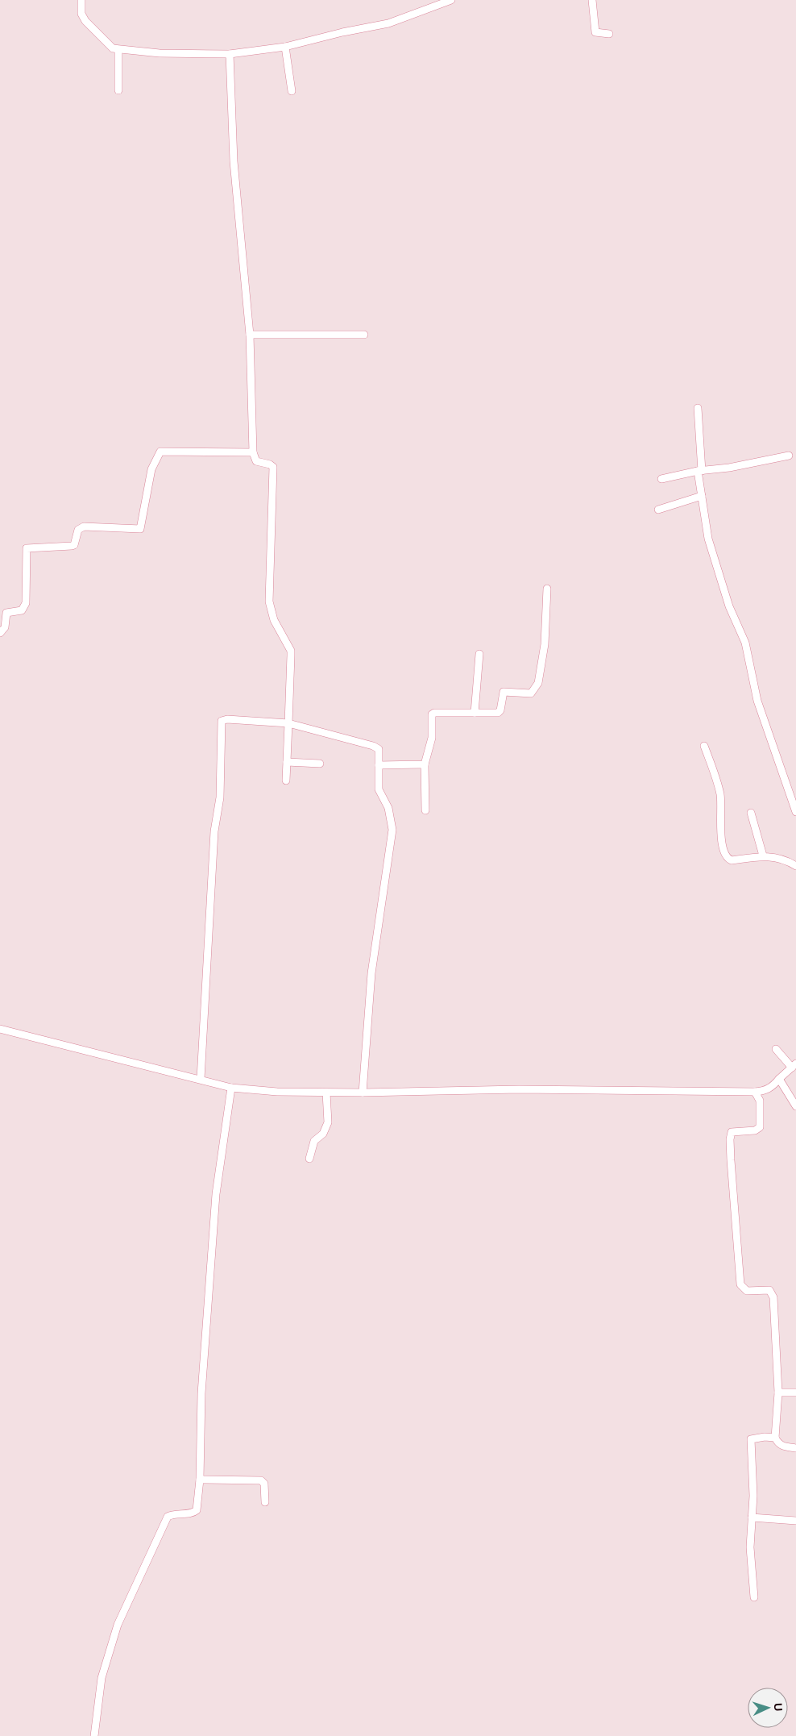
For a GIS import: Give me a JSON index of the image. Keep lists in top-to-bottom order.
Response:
{
  "north": "right"
}
